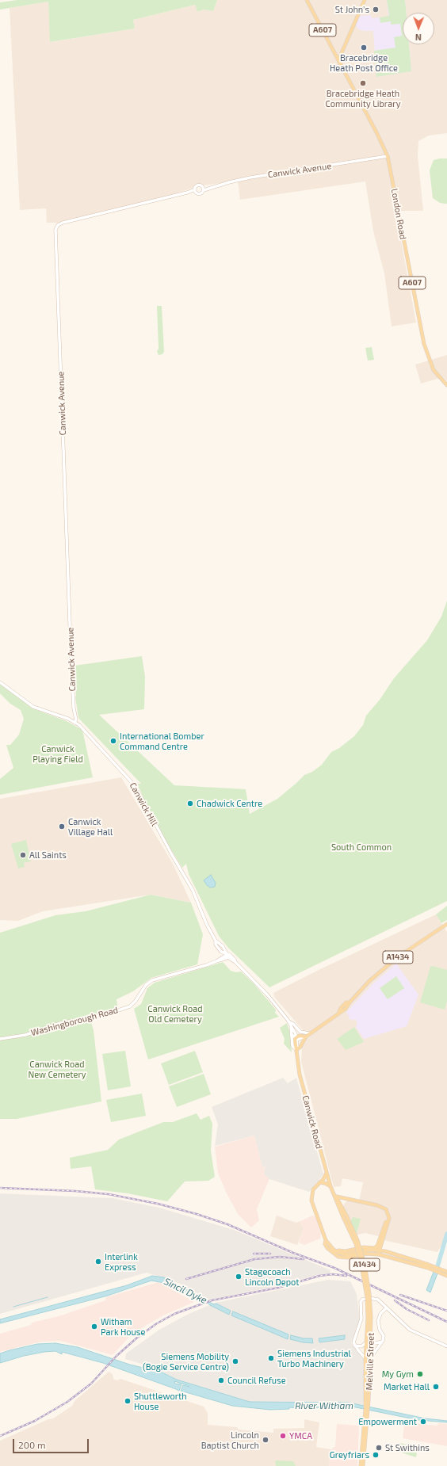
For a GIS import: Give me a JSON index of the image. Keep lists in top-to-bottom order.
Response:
{
  "streets": {
    "main road": [
      "A607",
      "Canwick Avenue",
      "London Road",
      "Canwick Hill",
      "A1434",
      "Washingborough Road",
      "Canwick Road",
      "Melville Street"
    ]
  },
  "crossings": [
    ["A607", "London Road"],
    ["Canwick Avenue", "London Road"],
    ["Canwick Avenue", "Canwick Hill"],
    ["Canwick Hill", "Canwick Road"],
    ["A1434", "Canwick Road"],
    ["A1434", "Melville Street"],
    ["Washingborough Road", "Canwick Road"]
  ],
  "water": ["Sincil Dyke", "River Witham"],
  "parks": [
    "Canwick Playing Field",
    "South Common",
    "Canwick Road Old Cemetery",
    "Canwick Road New Cemetery"
  ],
  "places": [
    "St John's",
    "Bracebridge Heath Post Office",
    "Bracebridge Heath Community Library",
    "International Bomber Command Centre",
    "Chadwick Centre",
    "Canwick Village Hall",
    "All Saints",
    "Interlink Express",
    "Stagecoach Lincoln Depot",
    "Witham Park House",
    "Siemens Industrial Turbo Machinery",
    "Siemens Mobility (Bogie Service Centre)",
    "My Gym",
    "Council Refuse",
    "Market Hall",
    "Shuttleworth House",
    "Empowerment",
    "YMCA",
    "Lincoln Baptist Church",
    "St Swithins",
    "Greyfriars"
  ],
  "scale_bar": "200 m",
  "north": "bottom"
}
